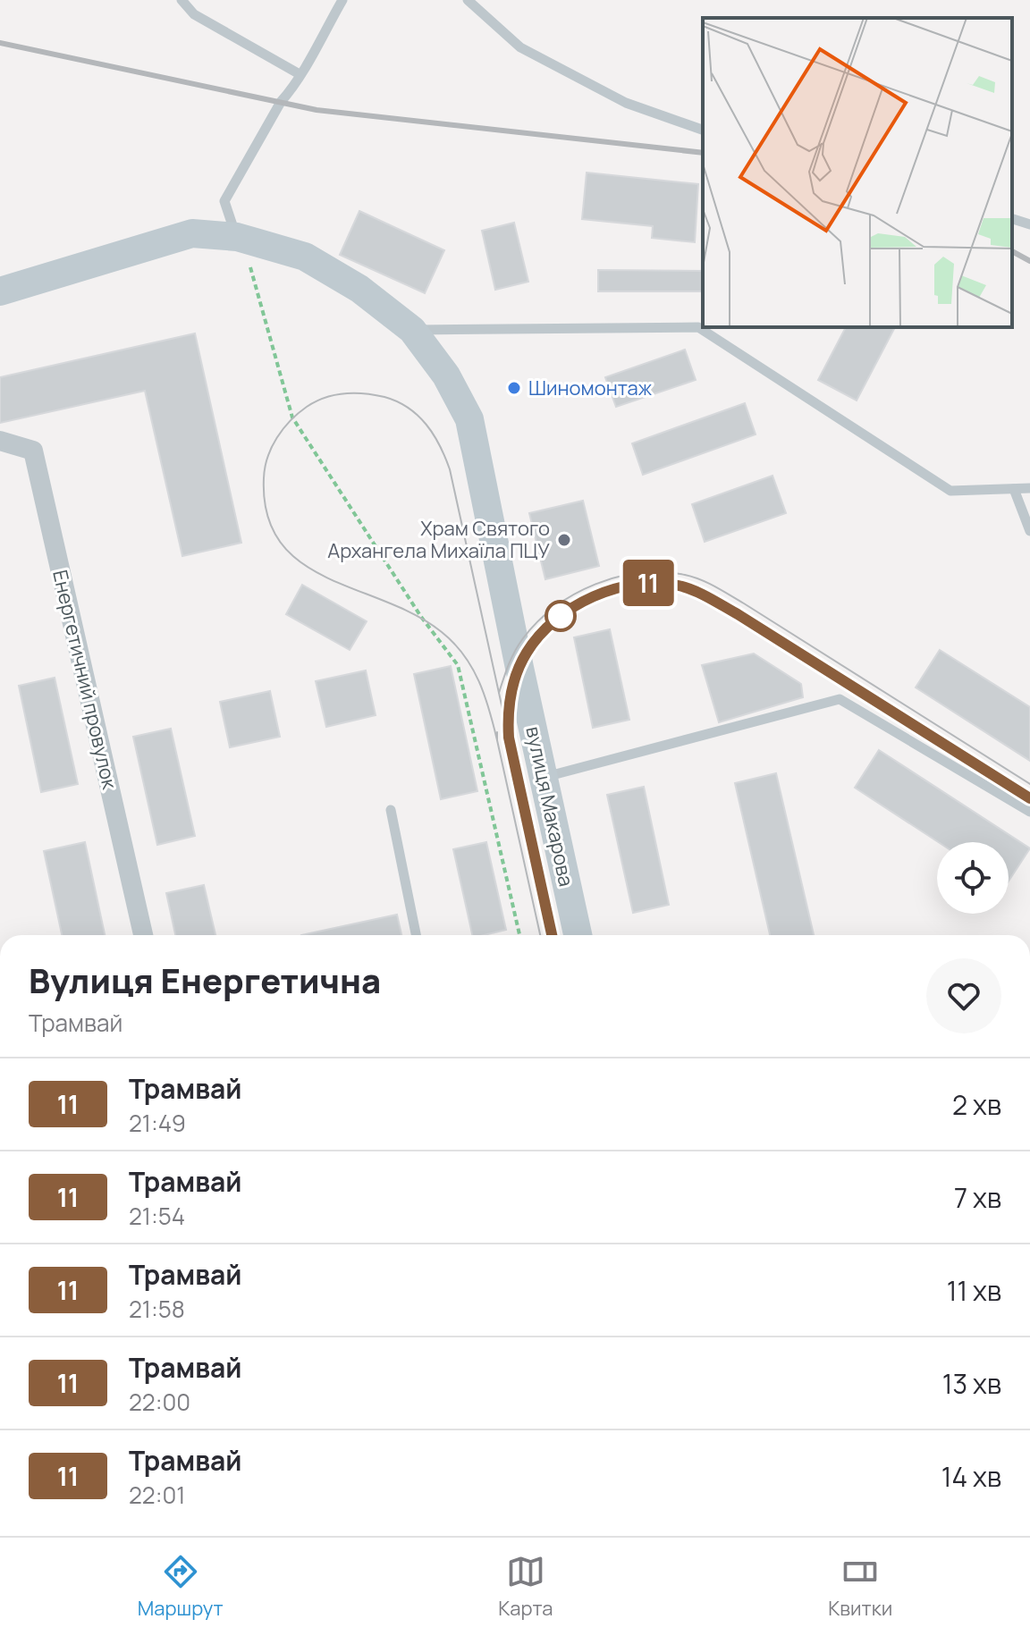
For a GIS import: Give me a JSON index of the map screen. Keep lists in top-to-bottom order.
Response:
{
  "streets": {
    "main road": ["вулиця Макарова"],
    "street": ["Енергетичний провулок"]
  },
  "places": ["Шиномонтаж", "Храм Святого Архангела Михаїла ПЦУ"],
  "lines": ["tram line 11"],
  "page": {
    "on_map": "11",
    "heading": ["Вулиця Енергетична", "Трамвай"],
    "list": [
      {
        "mark": "11",
        "name": "Трамвай",
        "note": "21:49",
        "value": "2 хв"
      },
      {
        "mark": "11",
        "name": "Трамвай",
        "note": "21:54",
        "value": "7 хв"
      },
      {
        "mark": "11",
        "name": "Трамвай",
        "note": "21:58",
        "value": "11 хв"
      },
      {
        "mark": "11",
        "name": "Трамвай",
        "note": "22:00",
        "value": "13 хв"
      },
      {
        "mark": "11",
        "name": "Трамвай",
        "note": "22:01",
        "value": "14 хв"
      }
    ],
    "tabs": ["Маршрут", "Карта", "Квитки"]
  }
}
